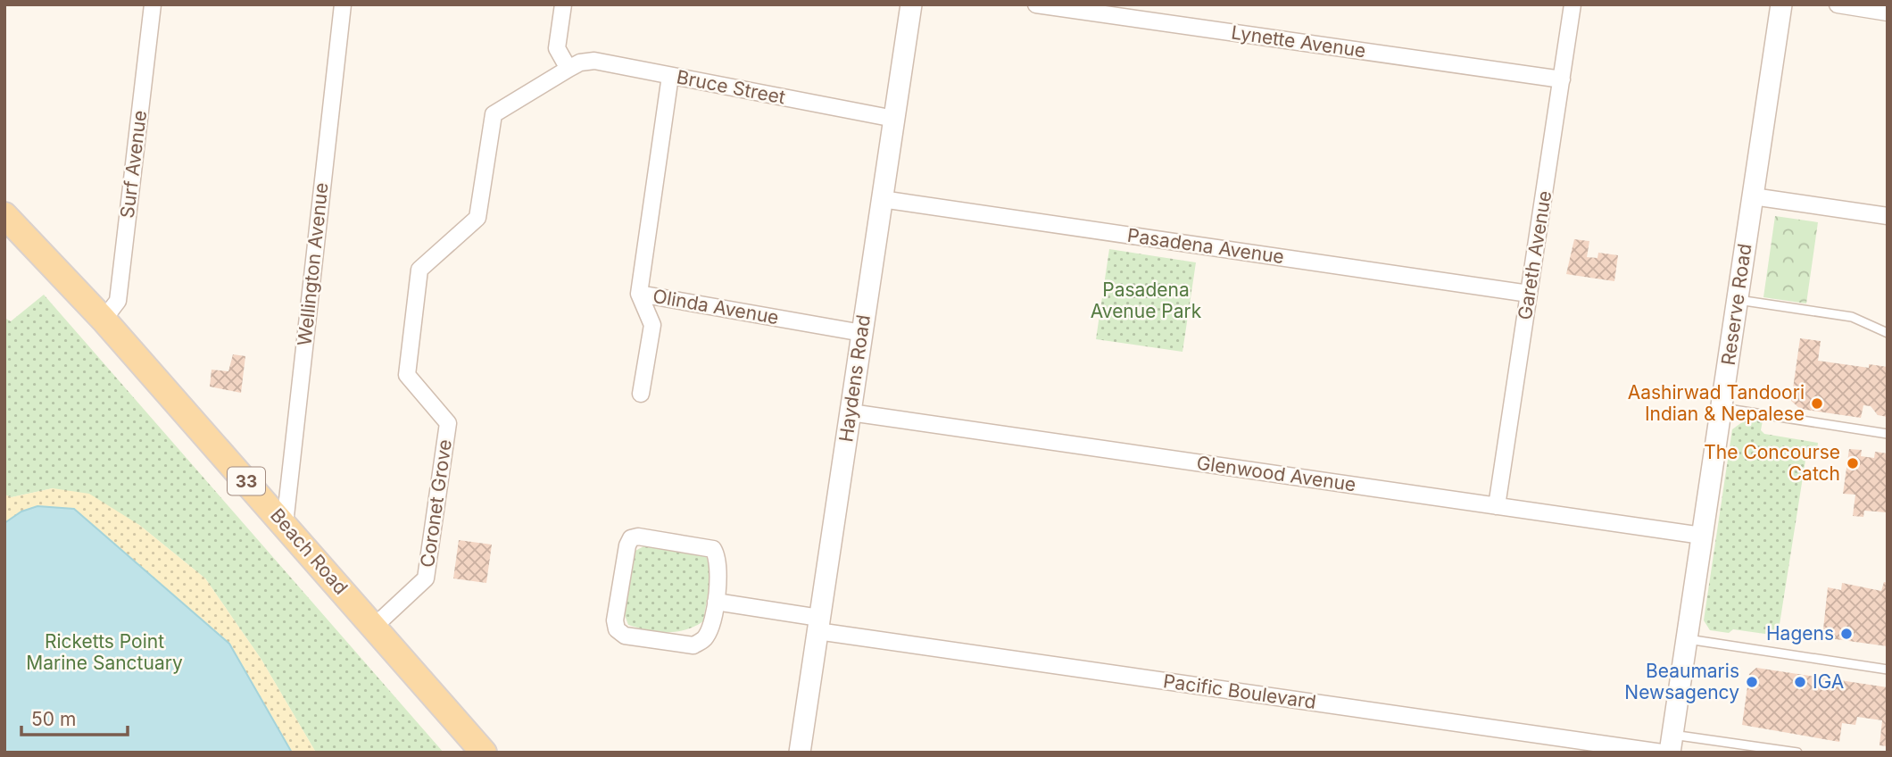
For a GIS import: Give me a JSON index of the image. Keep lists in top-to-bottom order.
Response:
{
  "streets": {
    "main road": ["33", "Beach Road"],
    "street": [
      "Lynette Avenue",
      "Bruce Street",
      "Surf Avenue",
      "Pasadena Avenue",
      "Gareth Avenue",
      "Wellington Avenue",
      "Reserve Road",
      "Olinda Avenue",
      "Haydens Road",
      "Glenwood Avenue",
      "Coronet Grove",
      "Pacific Boulevard"
    ]
  },
  "crossings": [
    ["Lynette Avenue", "Gareth Avenue"],
    ["Bruce Street", "Olinda Avenue"],
    ["Bruce Street", "Haydens Road"],
    ["Bruce Street", "Coronet Grove"],
    ["Surf Avenue", "Beach Road"],
    ["Pasadena Avenue", "Gareth Avenue"],
    ["Pasadena Avenue", "Haydens Road"],
    ["Gareth Avenue", "Glenwood Avenue"],
    ["Wellington Avenue", "Beach Road"],
    ["Reserve Road", "Glenwood Avenue"],
    ["Reserve Road", "Pacific Boulevard"],
    ["Olinda Avenue", "Haydens Road"],
    ["Haydens Road", "Glenwood Avenue"],
    ["Haydens Road", "Pacific Boulevard"],
    ["Coronet Grove", "Beach Road"]
  ],
  "parks": ["Pasadena Avenue Park", "Ricketts Point Marine Sanctuary"],
  "places": [
    "Aashirwad Tandoori Indian & Nepalese",
    "The Concourse Catch",
    "Hagens",
    "Beaumaris Newsagency",
    "IGA"
  ],
  "scale_bar": "50 m"
}
